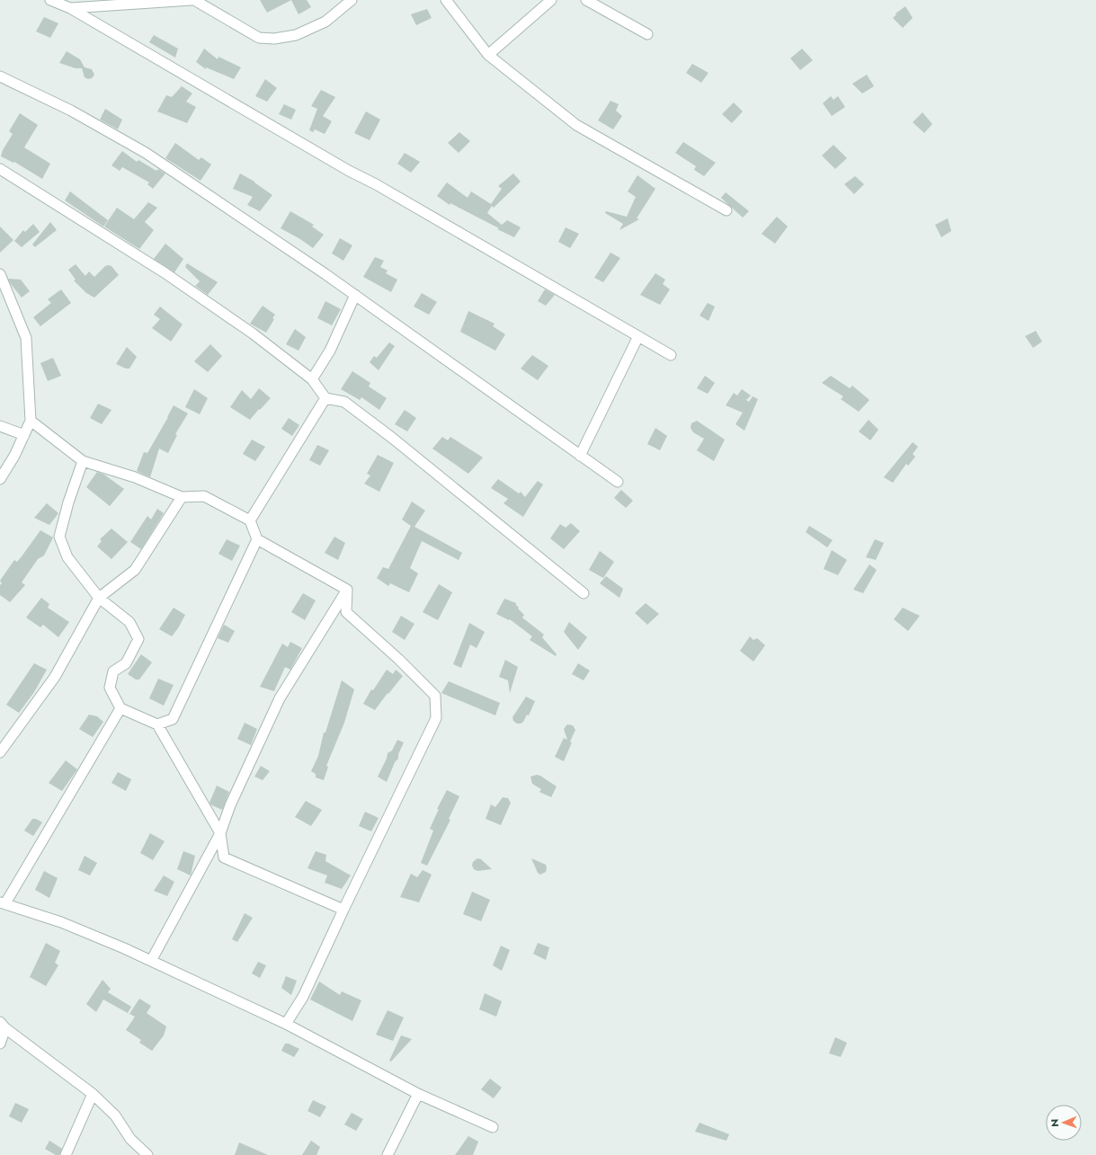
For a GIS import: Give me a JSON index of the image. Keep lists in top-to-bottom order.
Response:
{
  "north": "left"
}
